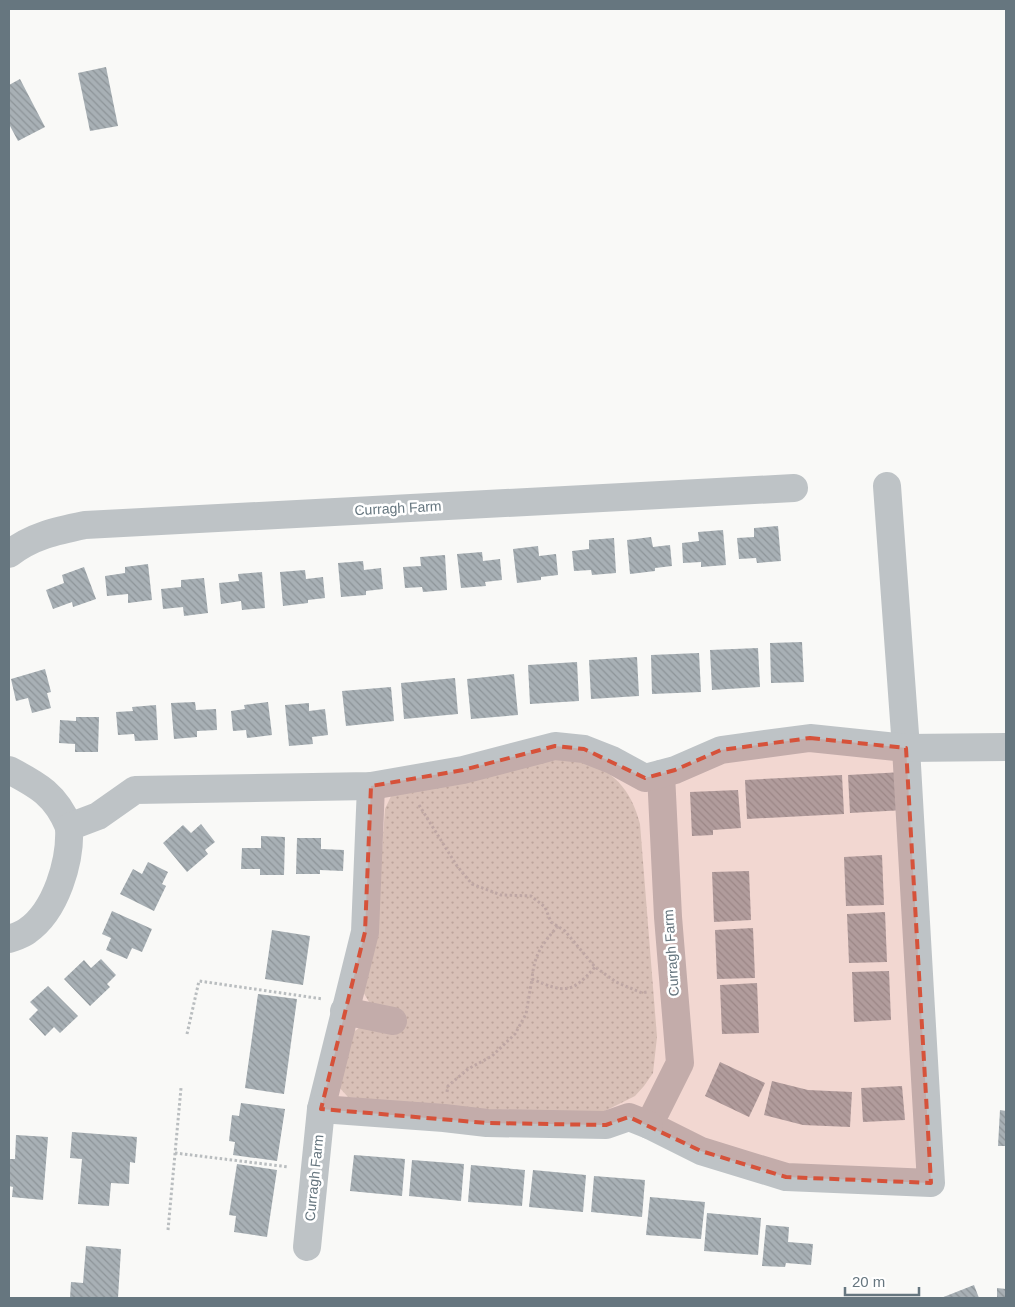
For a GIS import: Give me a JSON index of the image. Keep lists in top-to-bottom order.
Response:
{
  "streets": {
    "street": ["Curragh Farm"]
  },
  "scale_bar": "20 m"
}
